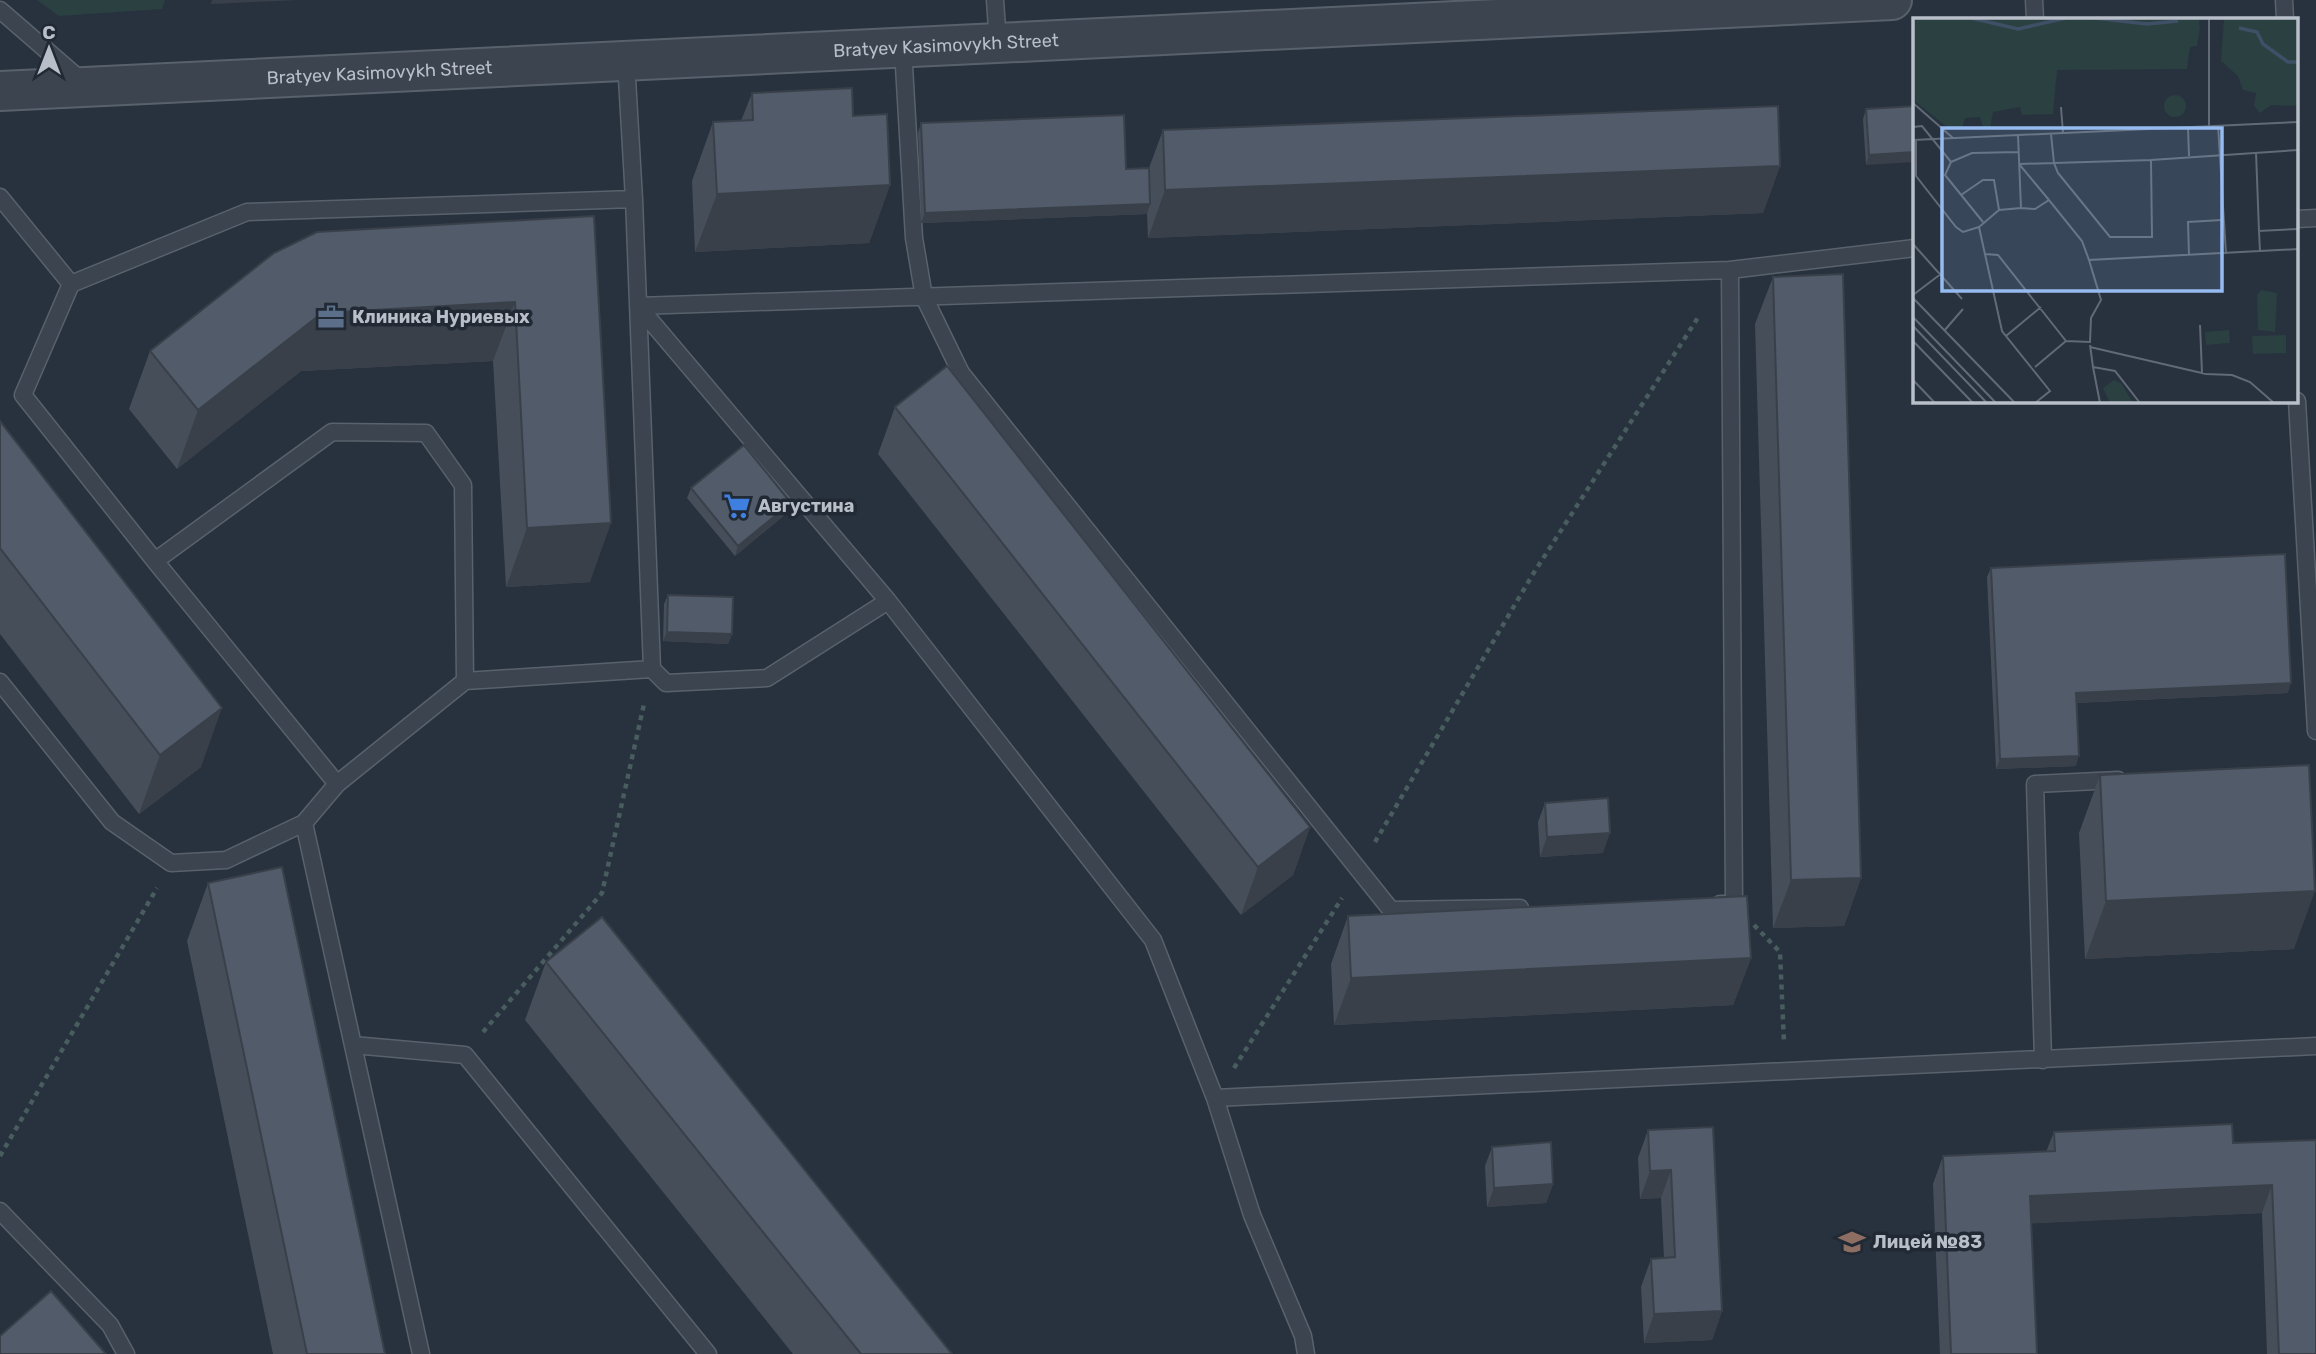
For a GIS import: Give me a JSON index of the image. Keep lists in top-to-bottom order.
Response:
{
  "streets": {
    "street": ["Bratyev Kasimovykh Street"]
  },
  "places": {
    "office": ["Клиника Нуриевых"],
    "supermarket": ["Августина"],
    "school or university": ["Лицей №83"]
  },
  "north": "top"
}
